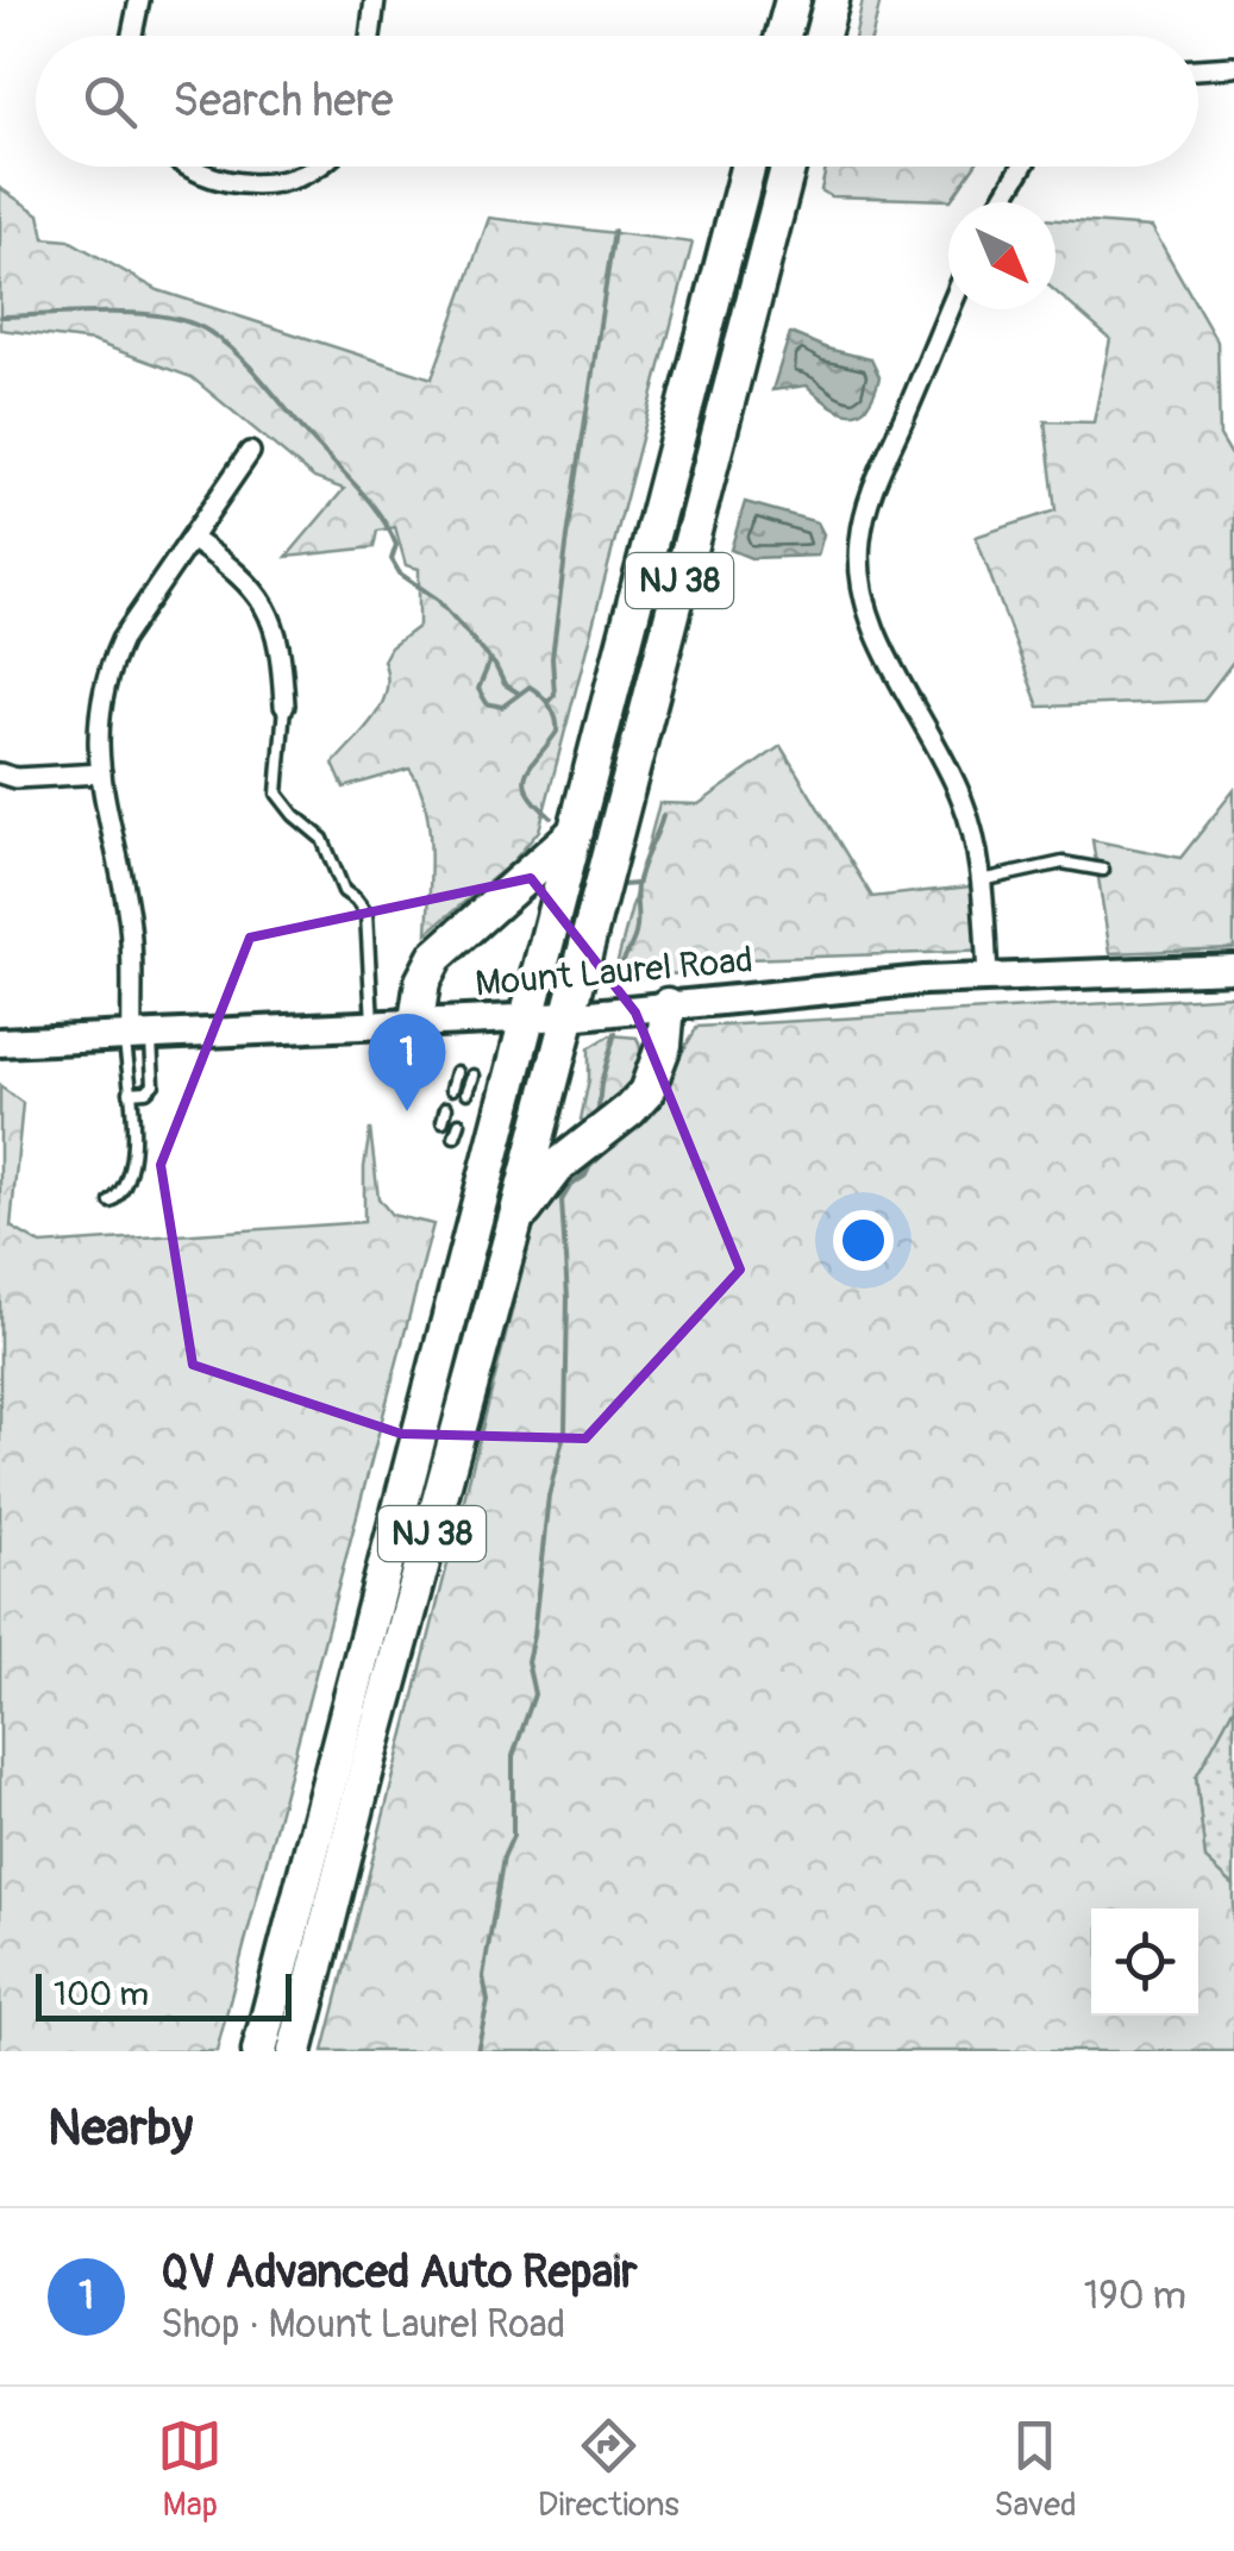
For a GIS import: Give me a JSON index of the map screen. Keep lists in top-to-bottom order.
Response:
{
  "streets": {
    "highway": ["NJ 38"],
    "main road": ["Mount Laurel Road"]
  },
  "crossings": [
    ["NJ 38", "Mount Laurel Road"]
  ],
  "scale_bar": "100 m",
  "north": "bottom right",
  "page": {
    "search": "Search here",
    "pins": "1",
    "scale": "100 m",
    "heading": "Nearby",
    "list": [
      {
        "mark": "1",
        "name": "QV Advanced Auto Repair",
        "note": "Shop · Mount Laurel Road",
        "value": "190 m"
      }
    ],
    "nav": ["Map", "Directions", "Saved"]
  }
}
